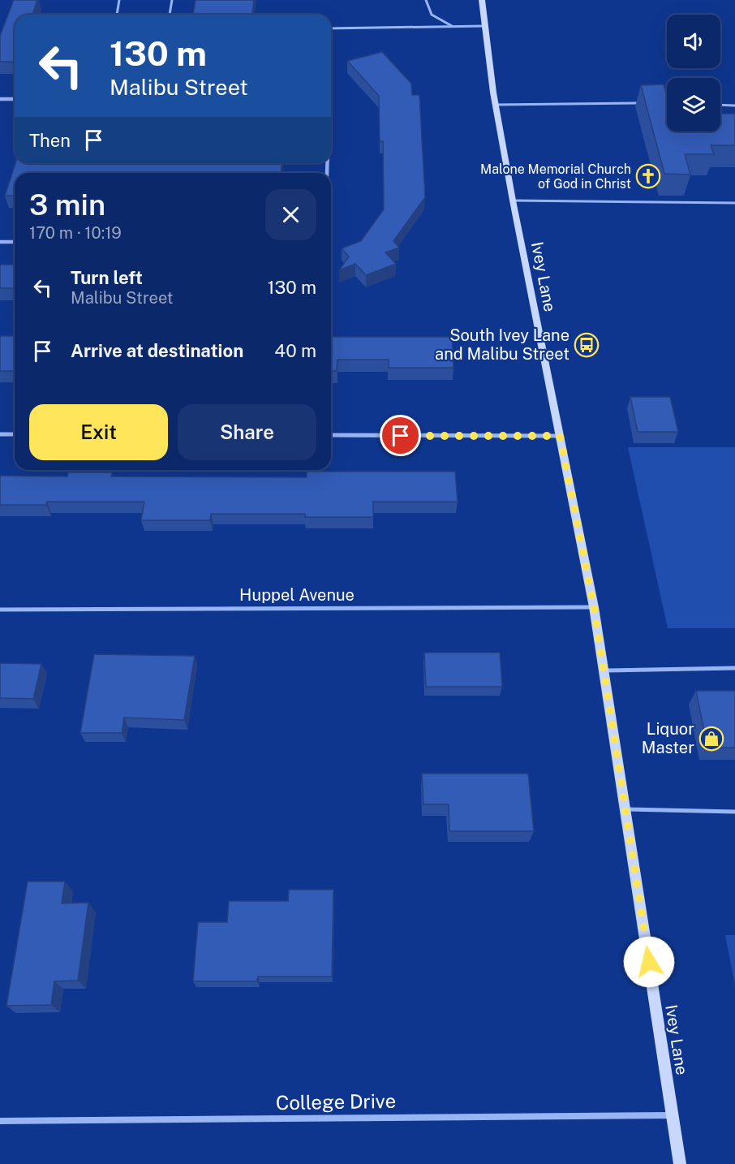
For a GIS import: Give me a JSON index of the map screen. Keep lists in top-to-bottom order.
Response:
{
  "streets": {
    "street": ["Ivey Lane", "Huppel Avenue", "College Drive"]
  },
  "crossings": [
    ["Ivey Lane", "Huppel Avenue"],
    ["Ivey Lane", "College Drive"]
  ],
  "places": {
    "church": ["Malone Memorial Church of God in Christ"],
    "bus stop": ["South Ivey Lane and Malibu Street"],
    "shop": ["Liquor Master"]
  },
  "page": {
    "turn": ["130 m", "Malibu Street"],
    "then": "Then",
    "heading": ["3 min", "170 m · 10:19"],
    "list": [
      {
        "name": "Turn left",
        "note": "Malibu Street",
        "value": "130 m"
      },
      {
        "name": "Arrive at destination",
        "value": "40 m"
      }
    ],
    "buttons": ["Exit", "Share"]
  }
}
